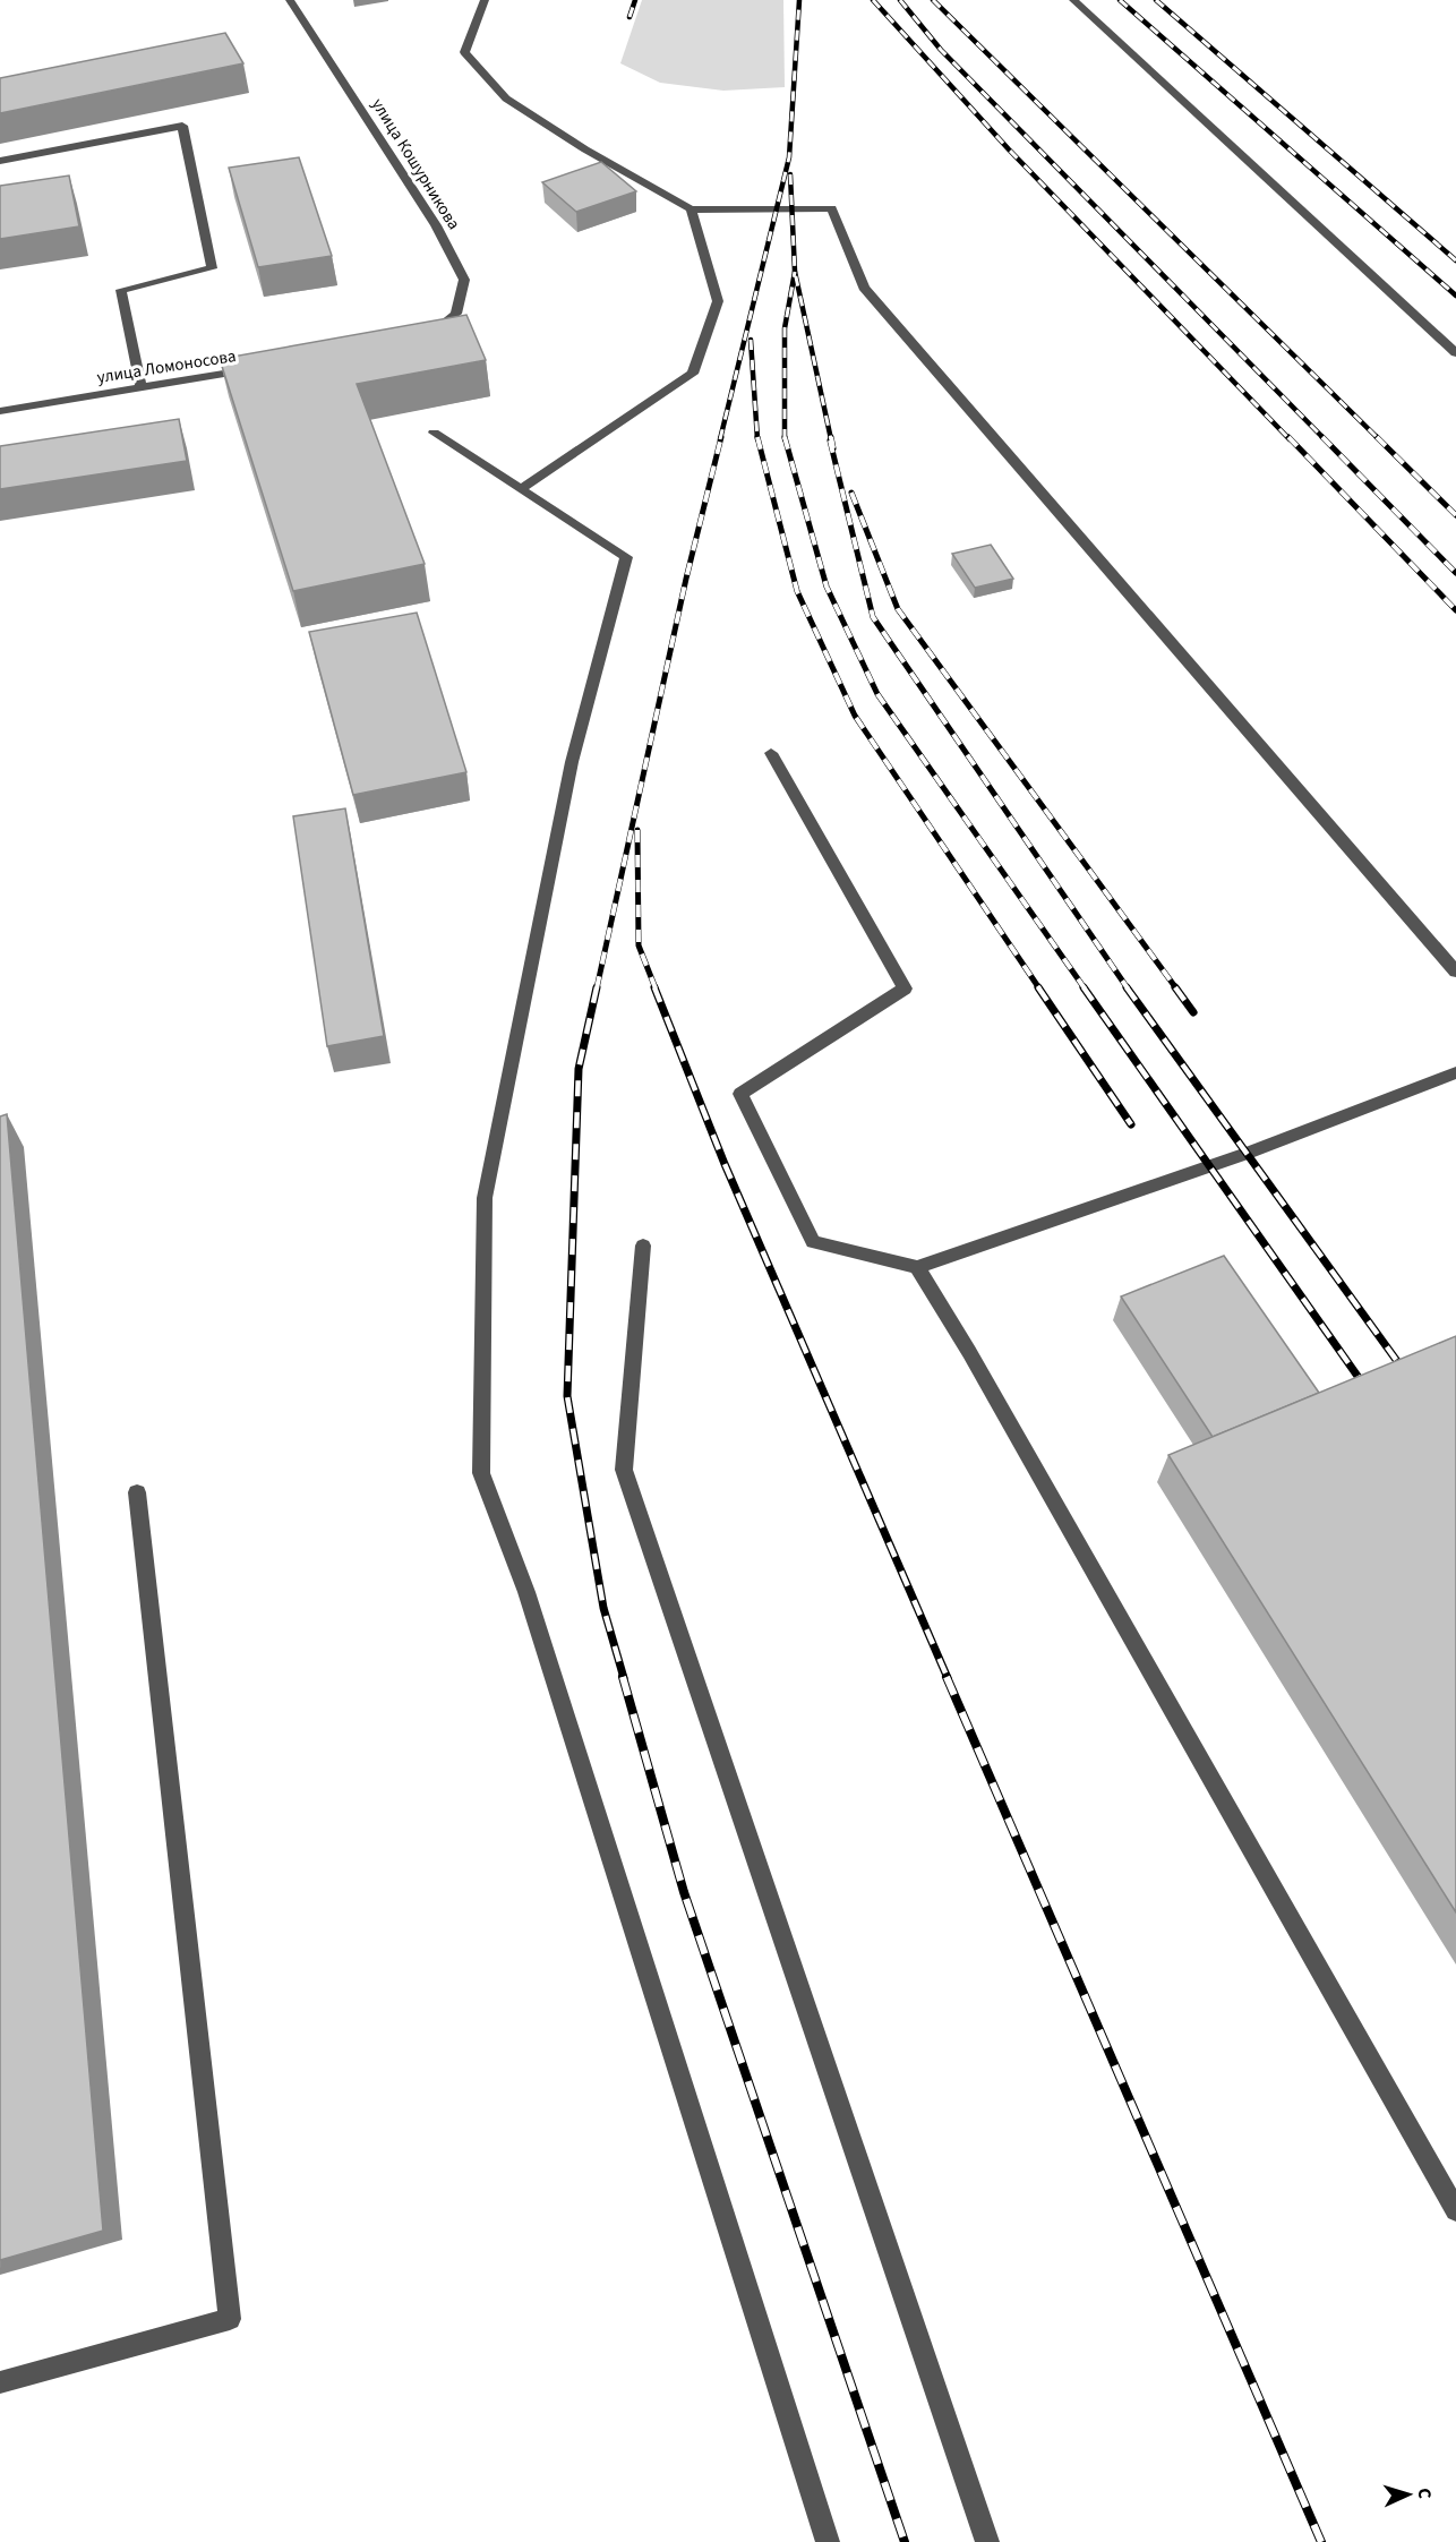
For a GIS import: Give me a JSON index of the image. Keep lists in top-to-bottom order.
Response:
{
  "streets": {
    "street": ["улица Кошурникова", "улица Ломоносова"]
  },
  "north": "right"
}
